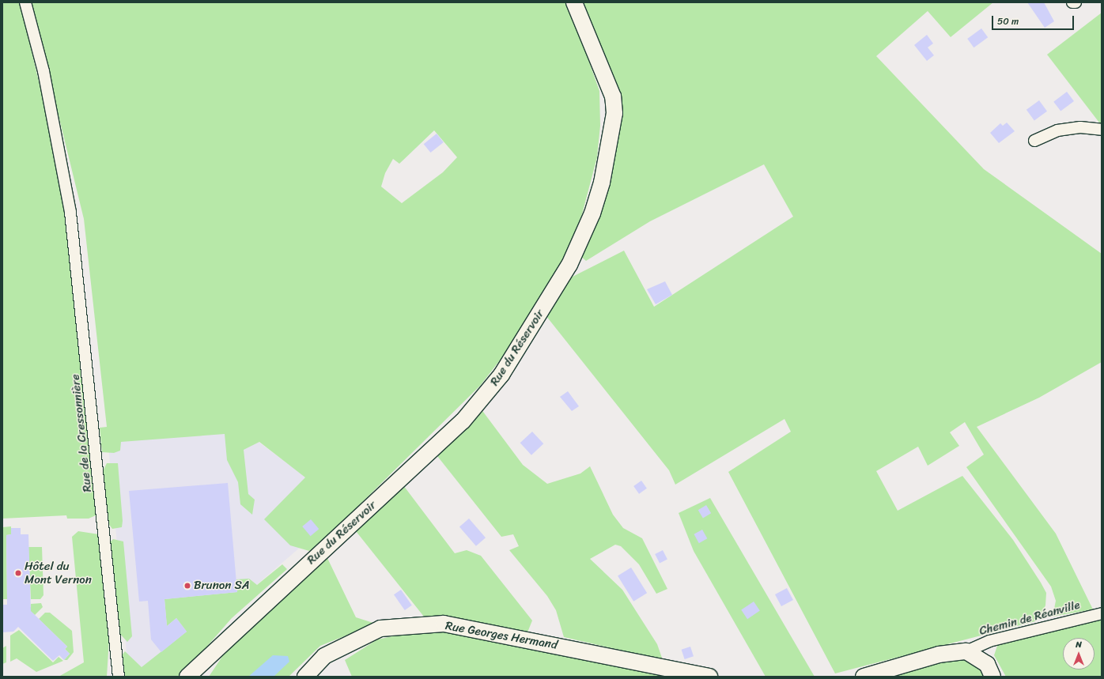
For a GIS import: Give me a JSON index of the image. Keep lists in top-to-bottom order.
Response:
{
  "streets": {
    "street": [
      "Rue du Réservoir",
      "Rue de la Cressonnière",
      "Chemin de Réanville",
      "Rue Georges Hermand"
    ]
  },
  "places": ["Hôtel du Mont Vernon", "Brunon SA"],
  "scale_bar": "50 m",
  "north": "top"
}
